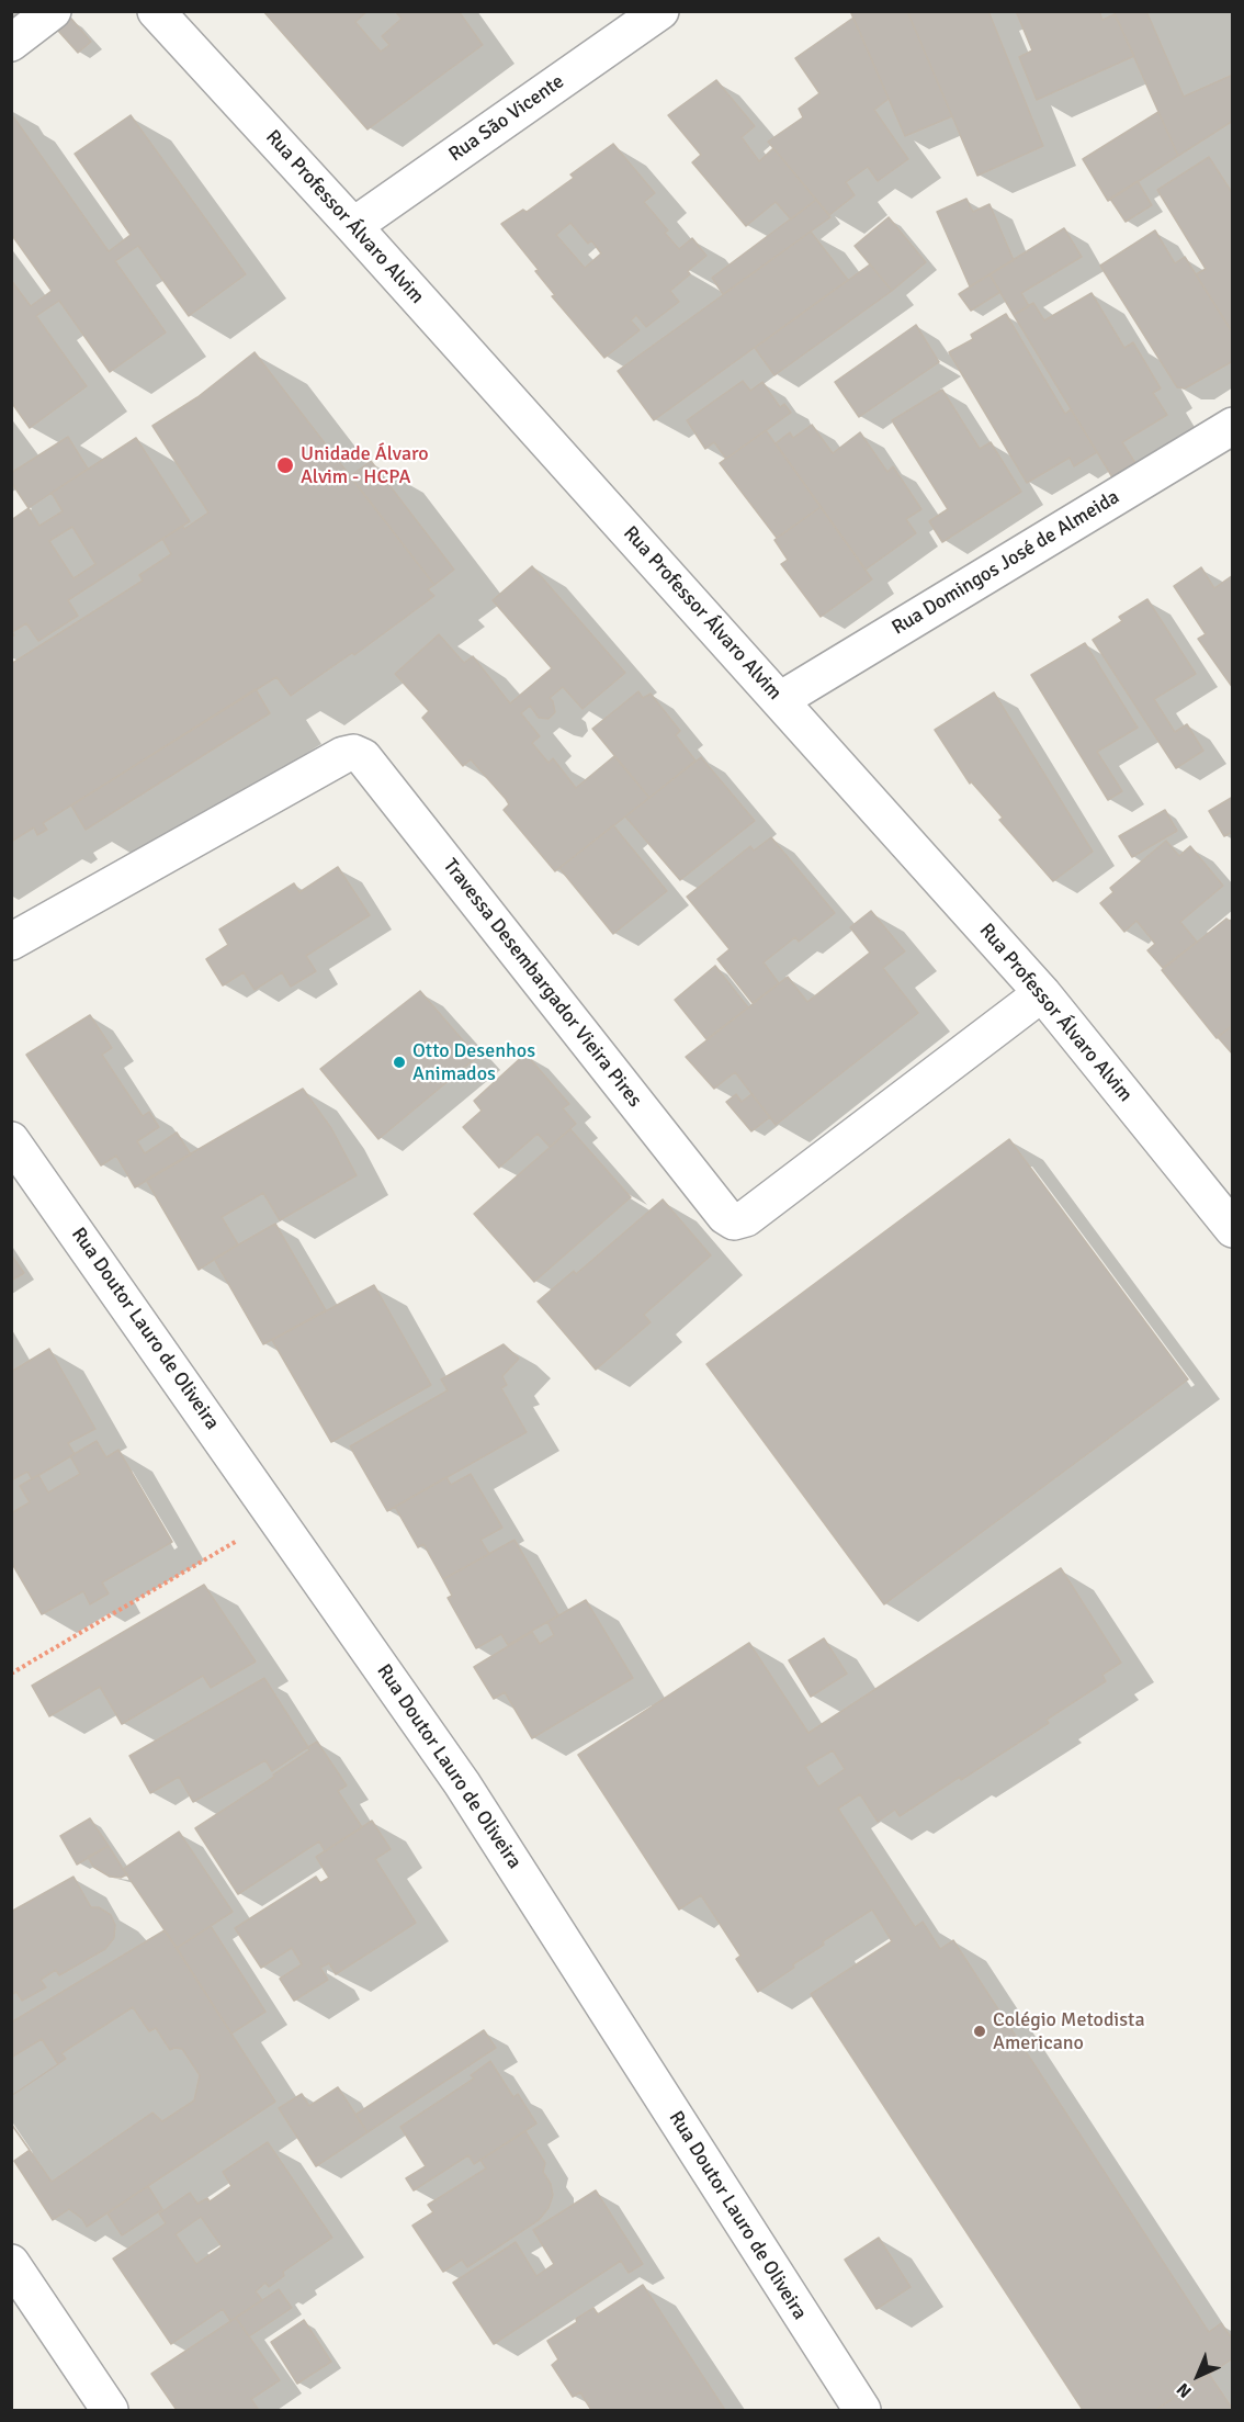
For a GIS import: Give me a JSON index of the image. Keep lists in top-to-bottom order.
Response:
{
  "streets": {
    "street": [
      "Rua São Vicente",
      "Rua Professor Álvaro Alvim",
      "Rua Domingos José de Almeida",
      "Travessa Desembargador Vieira Pires",
      "Rua Doutor Lauro de Oliveira"
    ]
  },
  "crossings": [
    ["Rua São Vicente", "Rua Professor Álvaro Alvim"],
    ["Rua Professor Álvaro Alvim", "Rua Domingos José de Almeida"],
    ["Rua Professor Álvaro Alvim", "Travessa Desembargador Vieira Pires"]
  ],
  "places": ["Unidade Álvaro Alvim - HCPA", "Otto Desenhos Animados", "Colégio Metodista Americano"],
  "north": "bottom left"
}
